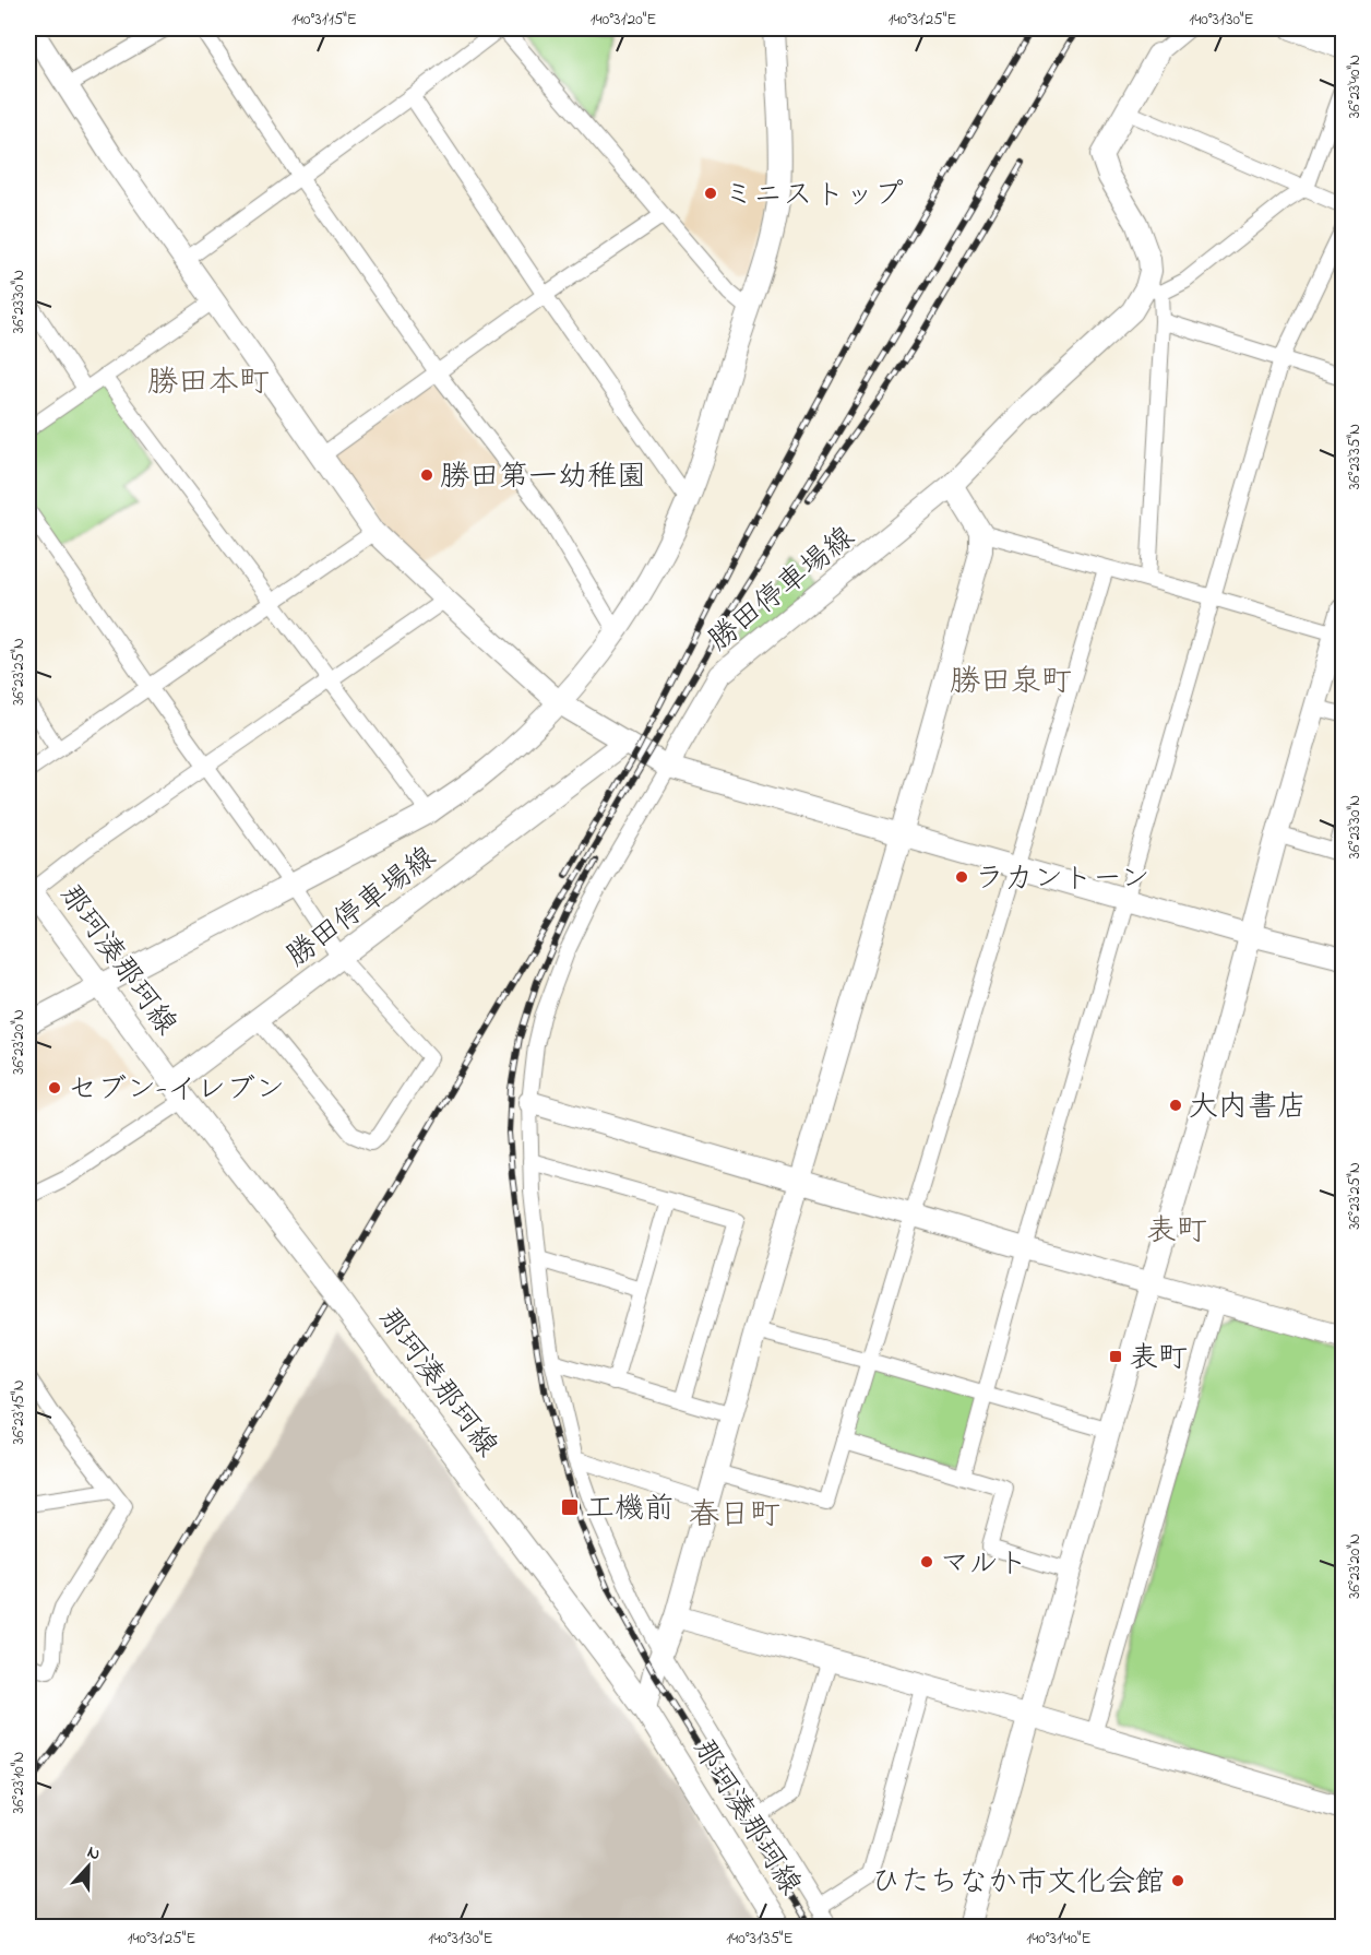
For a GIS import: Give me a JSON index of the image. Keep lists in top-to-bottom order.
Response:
{
  "streets": {
    "main road": ["那珂湊那珂線"],
    "street": ["勝田停車場線"]
  },
  "crossings": [
    ["勝田停車場線", "那珂湊那珂線"]
  ],
  "districts": [
    "勝田本町",
    "勝田泉町",
    "表町",
    "春日町"
  ],
  "places": {
    "other": [
      "ミニストップ",
      "勝田第一幼稚園",
      "ラカントーン",
      "セブン-イレブン",
      "大内書店",
      "マルト",
      "ひたちなか市文化会館"
    ],
    "transit": ["表町", "工機前"]
  },
  "north": "top",
  "coordinates": [
    "140°31'15\"E",
    "140°31'20\"E",
    "140°31'25\"E",
    "140°31'30\"E",
    "36°23'40\"N",
    "36°23'30\"N",
    "36°23'35\"N",
    "36°23'25\"N",
    "36°23'20\"N",
    "36°23'15\"N",
    "36°23'10\"N",
    "140°31'35\"E",
    "140°31'40\"E"
  ]
}
